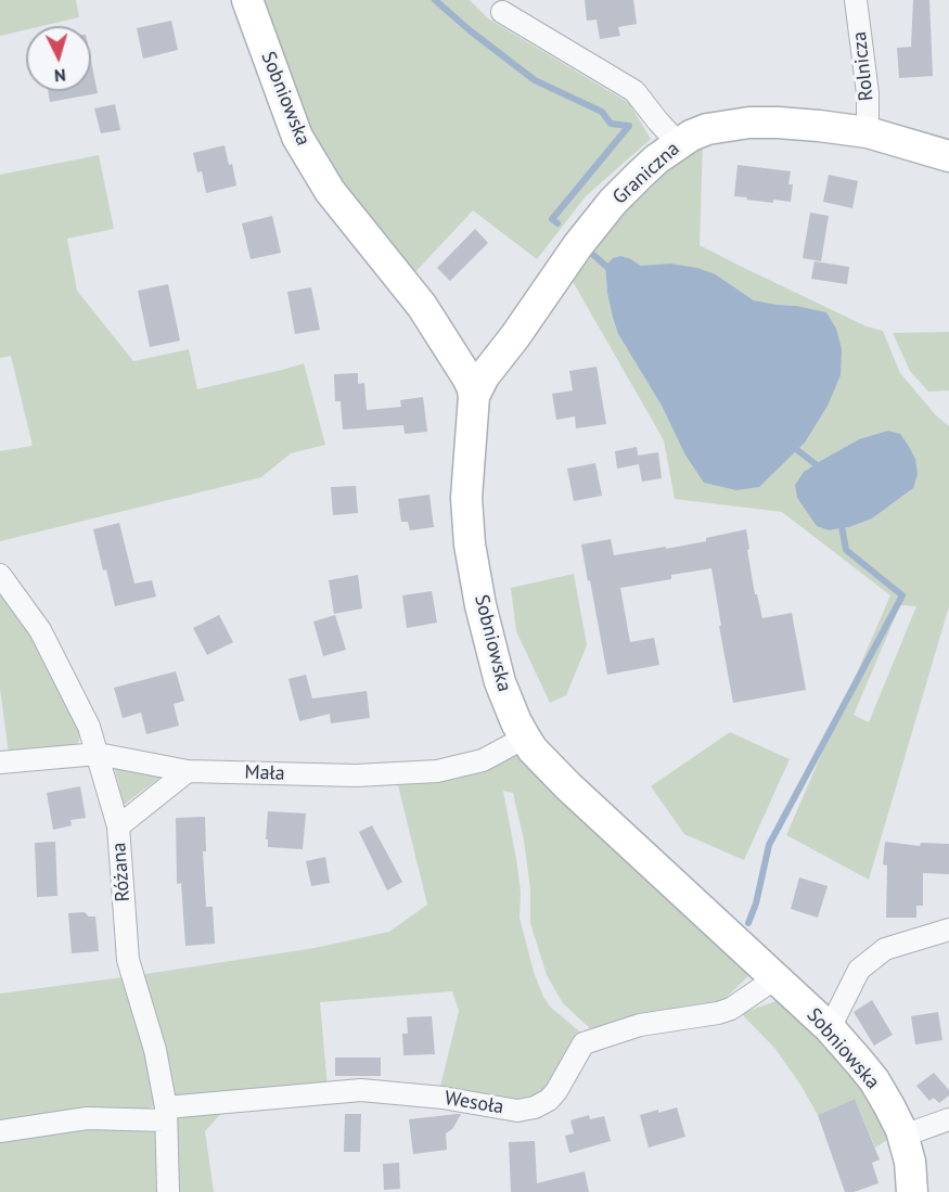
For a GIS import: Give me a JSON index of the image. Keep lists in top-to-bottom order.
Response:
{
  "streets": {
    "street": [
      "Rolnicza",
      "Sobniowska",
      "Graniczna",
      "Mała",
      "Różana",
      "Wesoła"
    ]
  },
  "crossings": [
    ["Rolnicza", "Graniczna"],
    ["Sobniowska", "Graniczna"],
    ["Sobniowska", "Mała"],
    ["Sobniowska", "Wesoła"],
    ["Mała", "Różana"],
    ["Różana", "Wesoła"]
  ],
  "north": "bottom"
}
